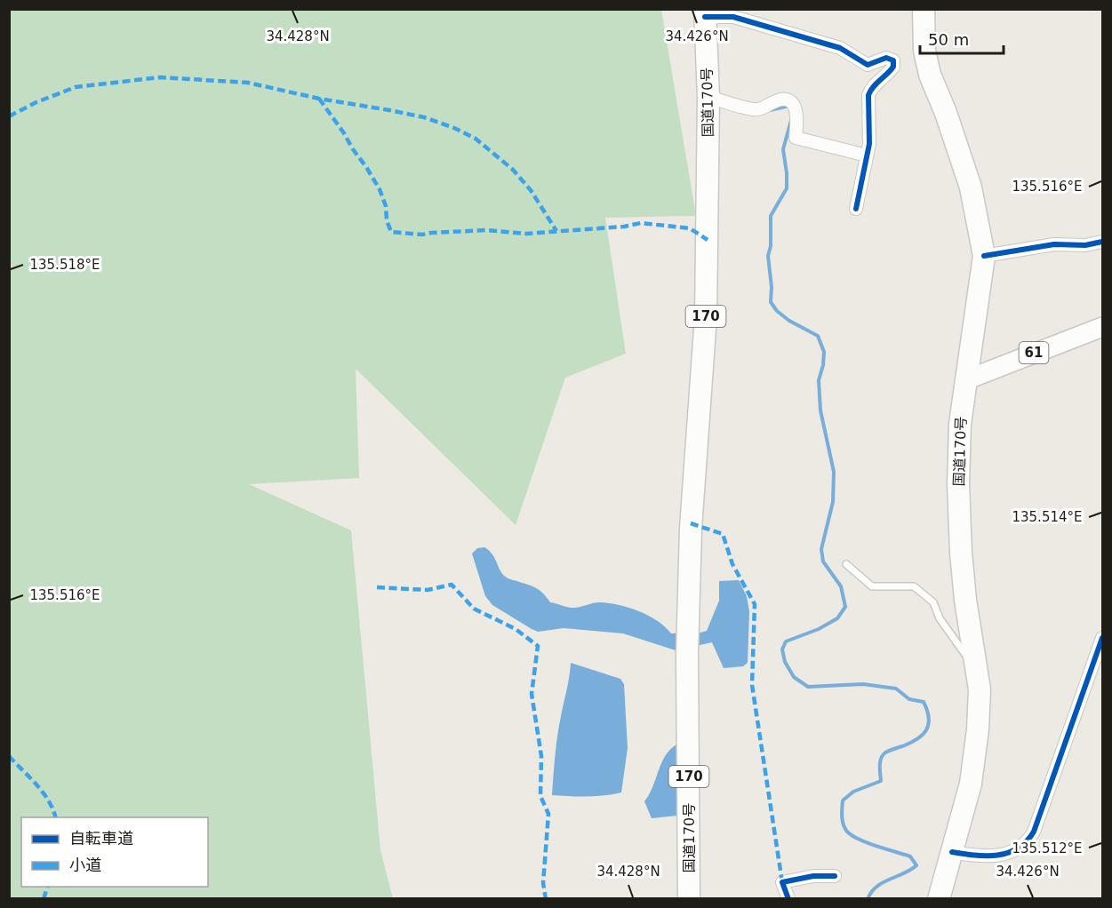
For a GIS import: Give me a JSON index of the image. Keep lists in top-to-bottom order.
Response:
{
  "streets": {
    "highway": ["国道170号", "170"],
    "main road": ["61"]
  },
  "crossings": [
    ["国道170号", "61"]
  ],
  "legend": ["自転車道", "小道"],
  "scale_bar": "50 m",
  "coordinates": [
    "34.428°N",
    "34.426°N",
    "135.516°E",
    "135.518°E",
    "135.514°E",
    "135.512°E"
  ]
}
